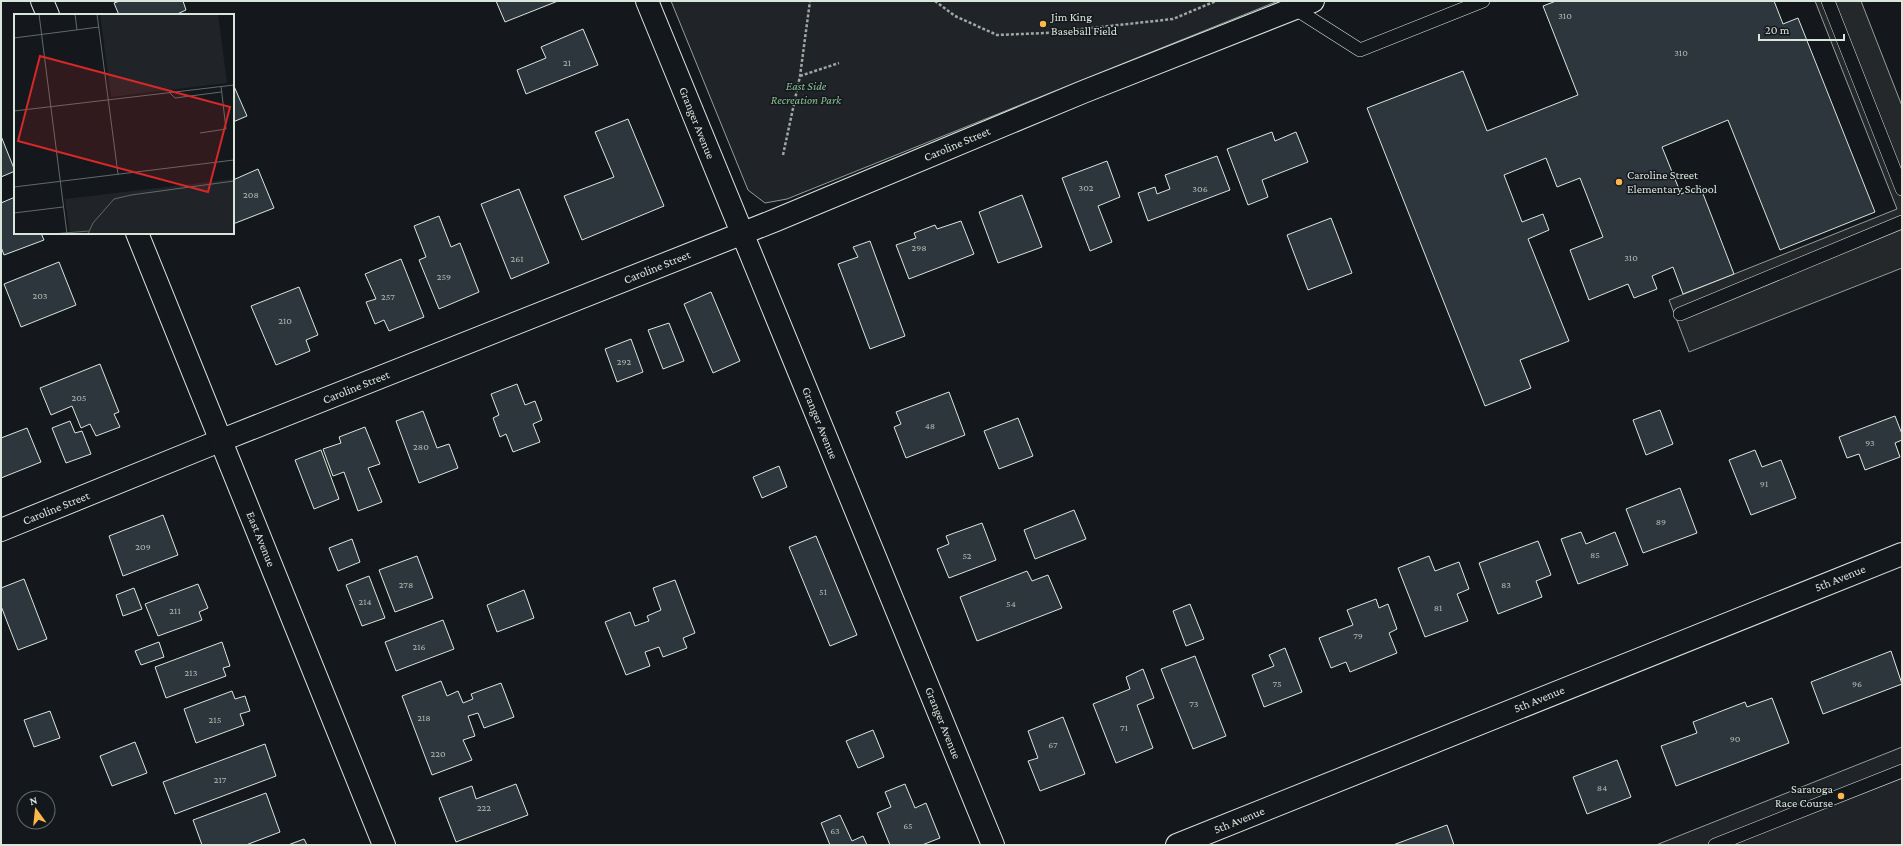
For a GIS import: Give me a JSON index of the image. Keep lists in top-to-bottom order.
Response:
{
  "streets": {
    "street": [
      "Granger Avenue",
      "Caroline Street",
      "East Avenue",
      "5th Avenue"
    ]
  },
  "crossings": [
    ["Granger Avenue", "Caroline Street"],
    ["Caroline Street", "East Avenue"]
  ],
  "parks": ["East Side Recreation Park"],
  "places": ["Jim King Baseball Field", "Caroline Street Elementary School", "Saratoga Race Course"],
  "house_numbers": [
    "310",
    "310",
    "21",
    "302",
    "306",
    "208",
    "298",
    "310",
    "261",
    "259",
    "203",
    "257",
    "210",
    "292",
    "205",
    "48",
    "93",
    "280",
    "91",
    "89",
    "209",
    "85",
    "52",
    "278",
    "83",
    "51",
    "214",
    "54",
    "81",
    "211",
    "79",
    "216",
    "213",
    "75",
    "96",
    "73",
    "218",
    "215",
    "71",
    "90",
    "67",
    "220",
    "217",
    "84",
    "222",
    "65",
    "63"
  ],
  "scale_bar": "20 m",
  "north": "top"
}
